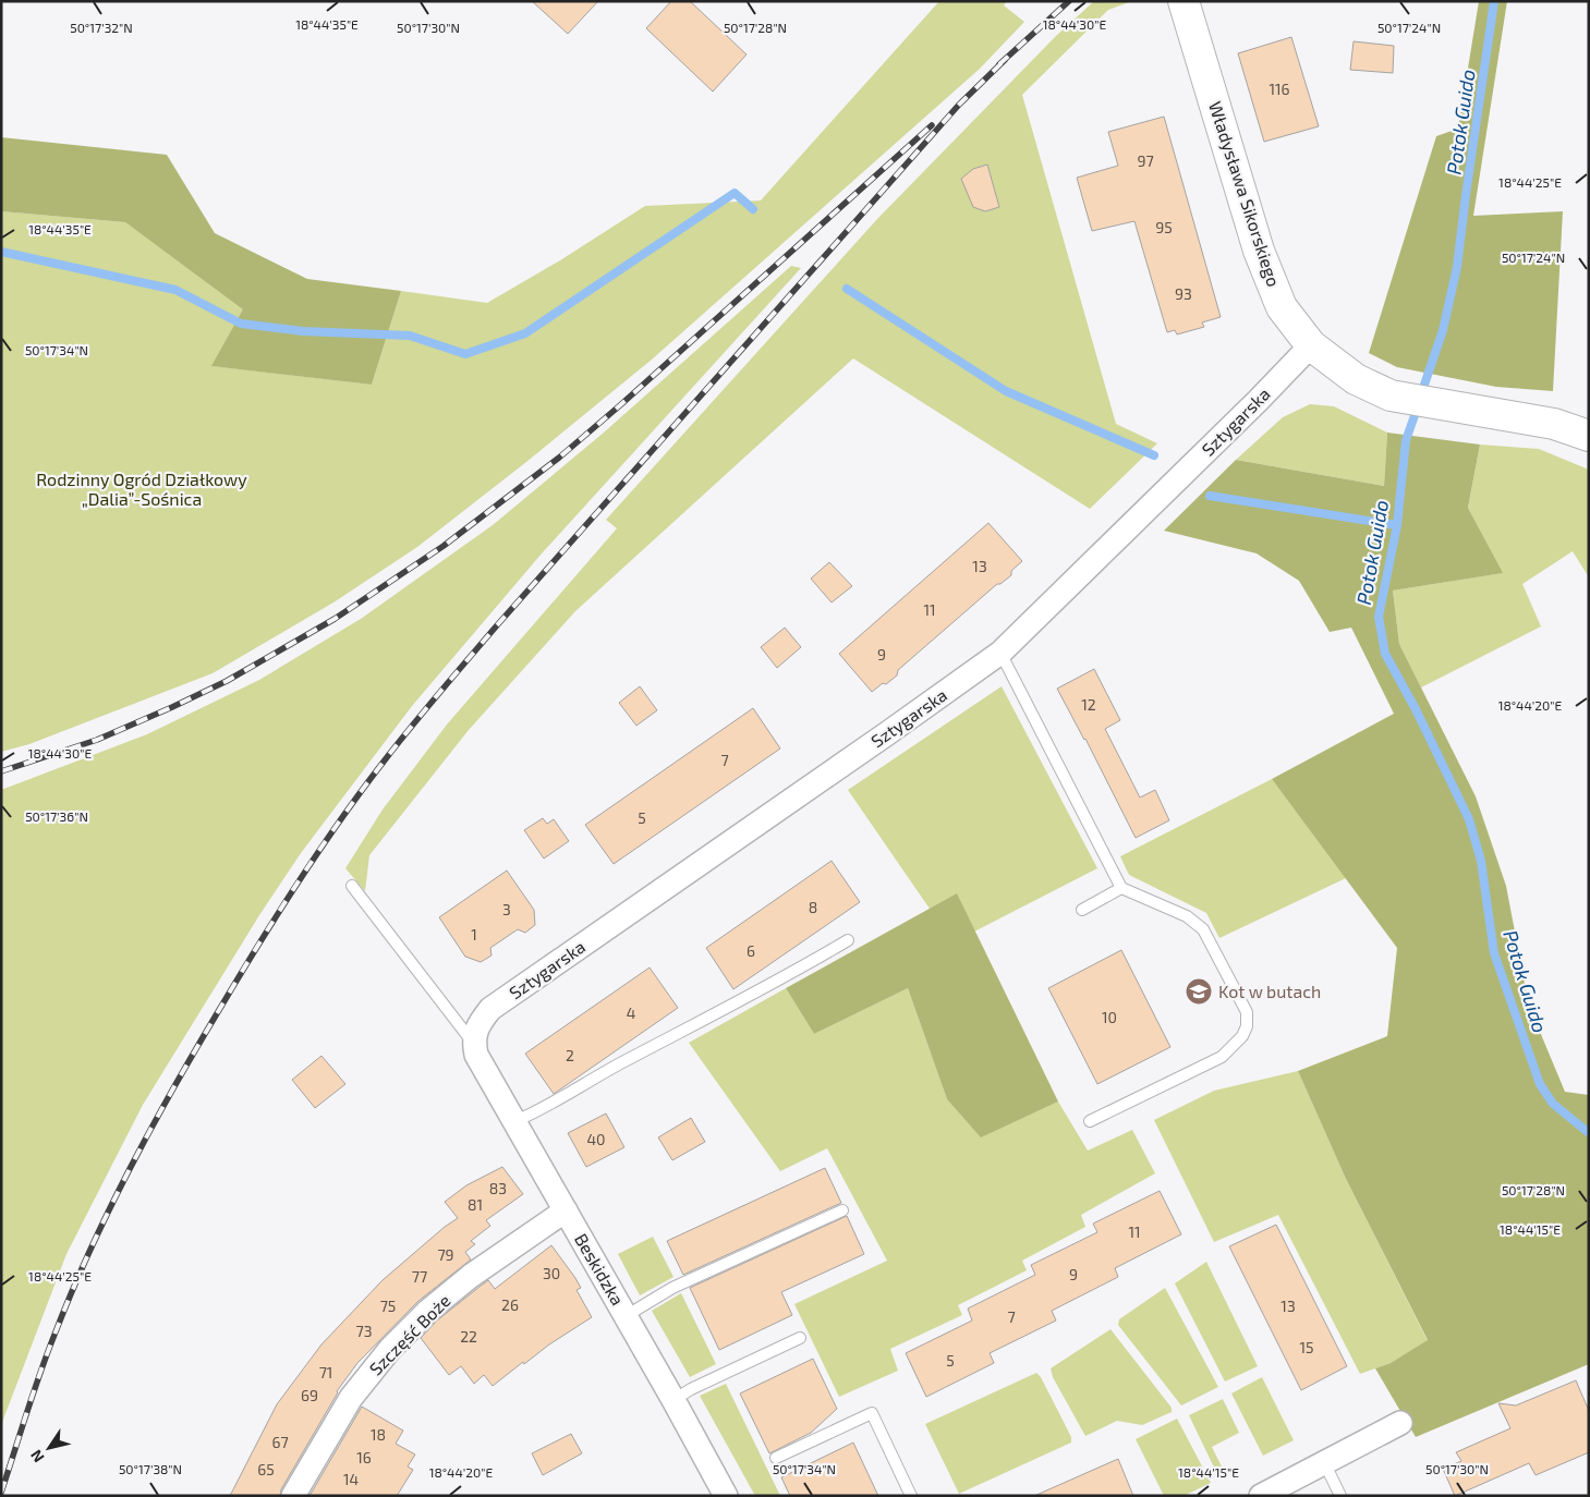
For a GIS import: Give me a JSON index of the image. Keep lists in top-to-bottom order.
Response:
{
  "streets": {
    "street": [
      "Władysława Sikorskiego",
      "Sztygarska",
      "Beskidzka",
      "Szczęść Boże"
    ]
  },
  "crossings": [
    ["Władysława Sikorskiego", "Sztygarska"],
    ["Sztygarska", "Beskidzka"],
    ["Beskidzka", "Szczęść Boże"]
  ],
  "water": ["Potok Guido"],
  "parks": ["Rodzinny Ogród Działkowy „Dalia”-Sośnica"],
  "places": {
    "school or university": ["Kot w butach"]
  },
  "house_numbers": [
    "116",
    "97",
    "95",
    "93",
    "13",
    "11",
    "9",
    "12",
    "7",
    "5",
    "8",
    "3",
    "1",
    "6",
    "4",
    "10",
    "2",
    "40",
    "83",
    "81",
    "11",
    "79",
    "30",
    "9",
    "77",
    "26",
    "75",
    "13",
    "7",
    "73",
    "22",
    "15",
    "5",
    "71",
    "69",
    "18",
    "67",
    "16",
    "65",
    "14"
  ],
  "north": "bottom left",
  "coordinates": [
    "18°44'35\"E",
    "18°44'30\"E",
    "50°17'32\"N",
    "50°17'30\"N",
    "50°17'28\"N",
    "50°17'24\"N",
    "18°44'25\"E",
    "50°17'34\"N",
    "18°44'20\"E",
    "50°17'36\"N",
    "18°44'15\"E",
    "50°17'38\"N"
  ]
}
